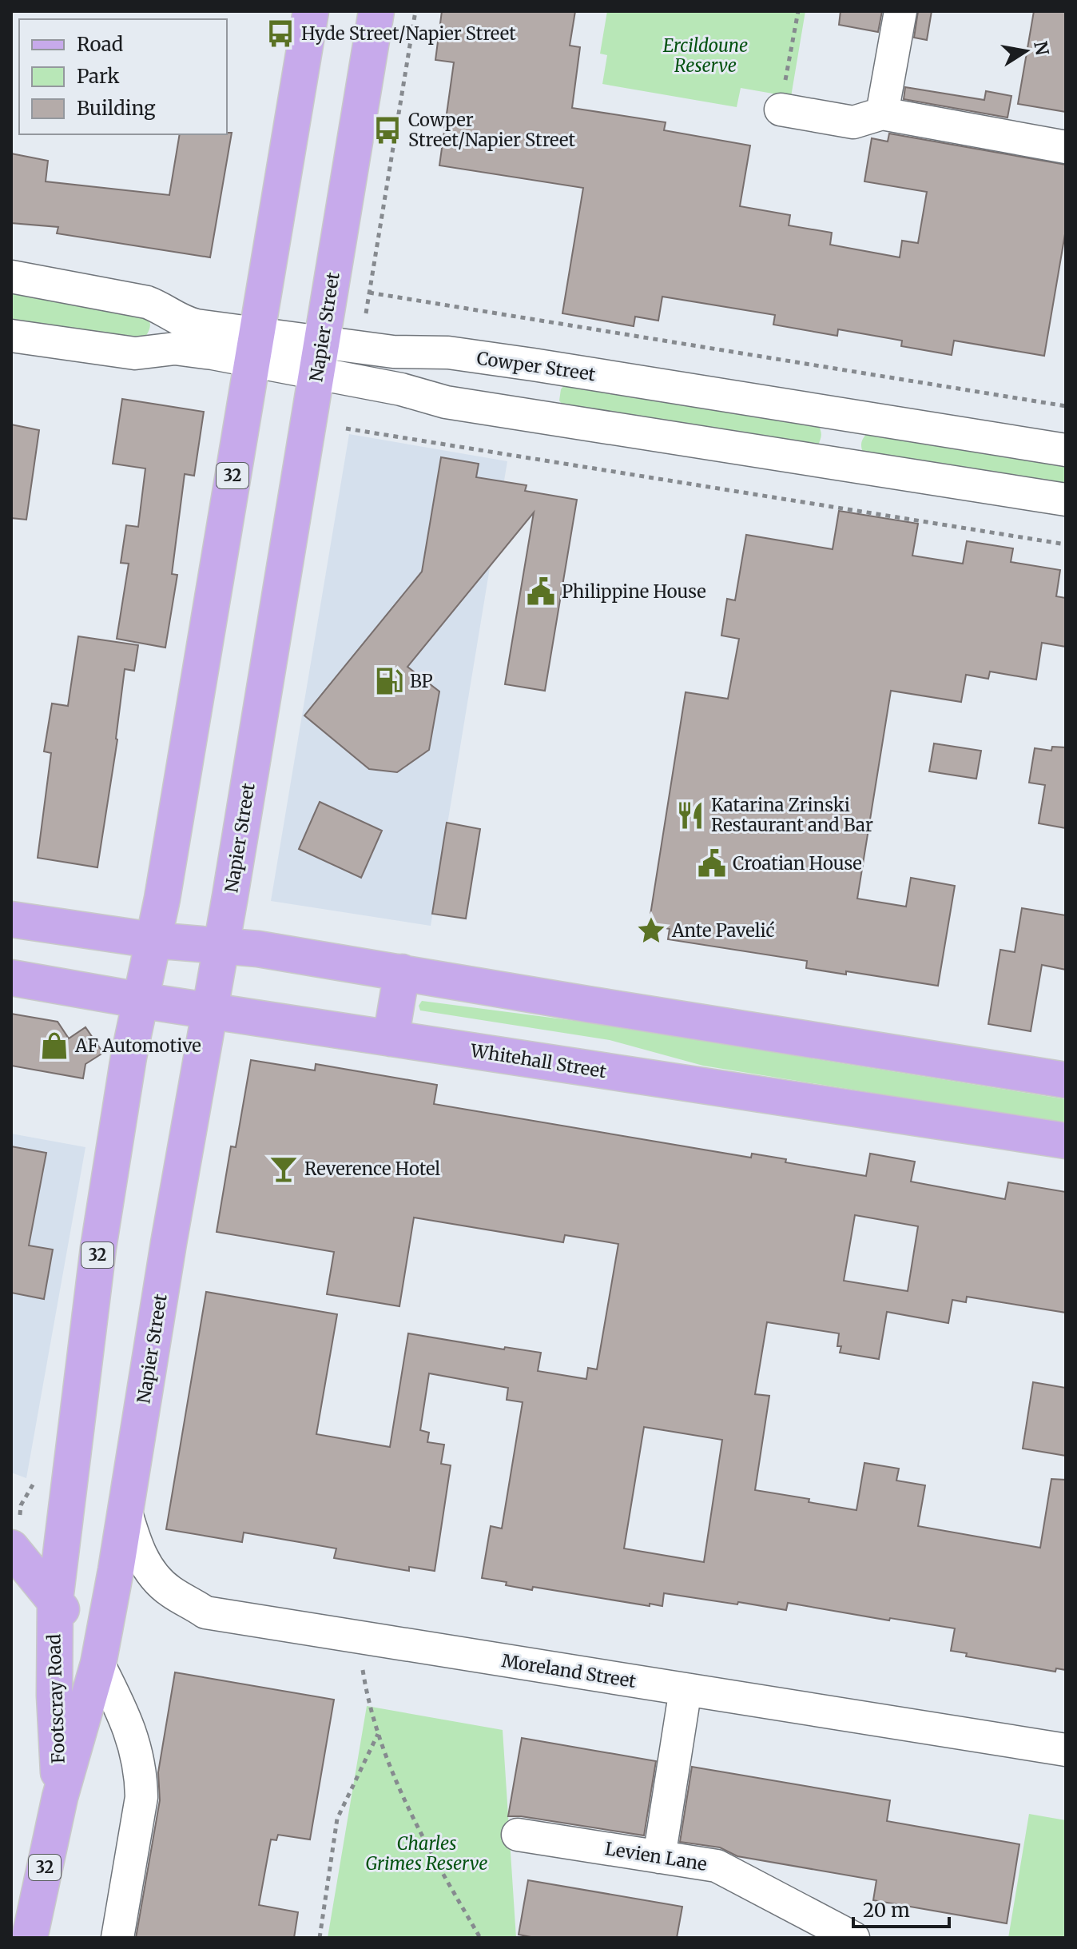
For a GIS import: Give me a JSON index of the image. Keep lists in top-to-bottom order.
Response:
{
  "streets": {
    "main road": [
      "Napier Street",
      "32",
      "Whitehall Street",
      "Footscray Road"
    ],
    "street": ["Cowper Street", "Moreland Street", "Levien Lane"]
  },
  "crossings": [
    ["Napier Street", "Cowper Street"],
    ["Napier Street", "Whitehall Street"],
    ["Napier Street", "Moreland Street"],
    ["Napier Street", "Footscray Road"],
    ["Cowper Street", "32"],
    ["32", "Whitehall Street"],
    ["32", "Footscray Road"]
  ],
  "parks": ["Ercildoune Reserve", "Charles Grimes Reserve"],
  "places": {
    "bus stop": ["Hyde Street/Napier Street", "Cowper Street/Napier Street"],
    "public building": ["Philippine House", "Croatian House"],
    "fuel station": ["BP"],
    "restaurant": ["Katarina Zrinski Restaurant and Bar"],
    "place": ["Ante Pavelić"],
    "shop": ["AF Automotive"],
    "bar": ["Reverence Hotel"]
  },
  "legend": ["Road", "Park", "Building"],
  "scale_bar": "20 m",
  "north": "right"
}
